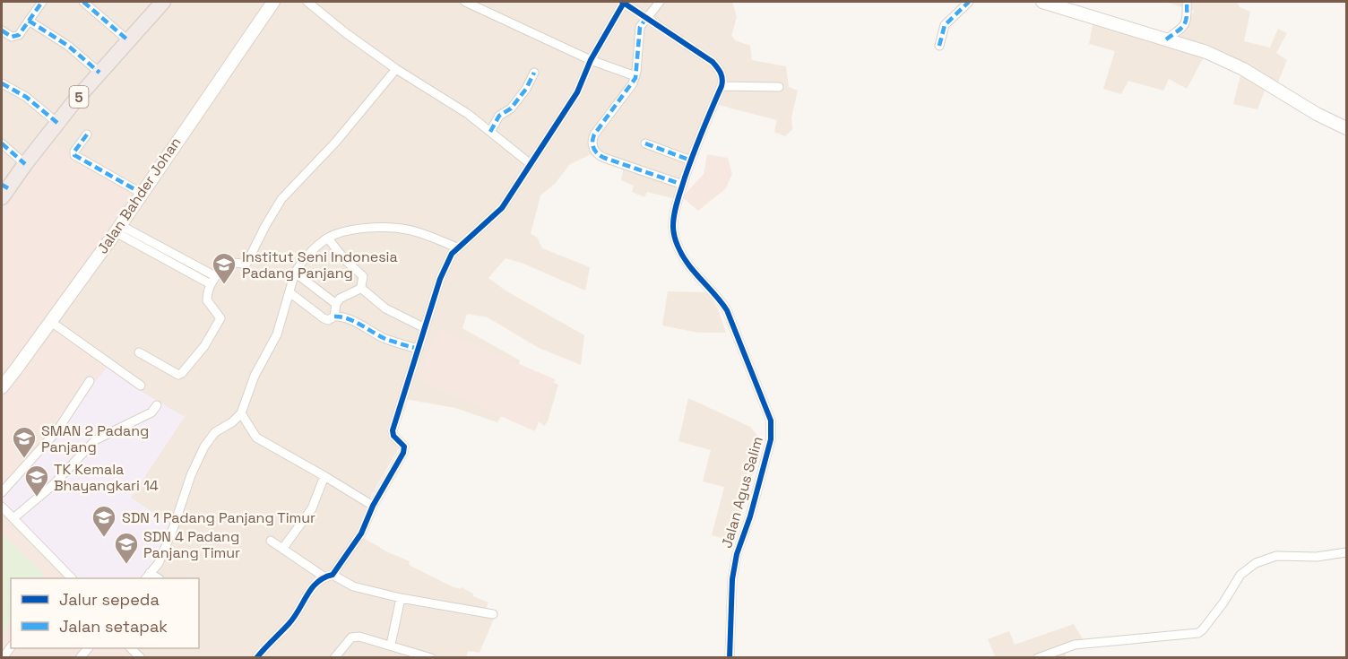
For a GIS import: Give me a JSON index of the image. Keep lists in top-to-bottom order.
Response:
{
  "streets": {
    "highway": ["5"],
    "main road": ["Jalan Bahder Johan"],
    "street": ["Jalan Agus Salim"]
  },
  "places": {
    "school or university": [
      "Institut Seni Indonesia Padang Panjang",
      "SMAN 2 Padang Panjang",
      "TK Kemala Bhayangkari 14",
      "SDN 1 Padang Panjang Timur",
      "SDN 4 Padang Panjang Timur"
    ]
  },
  "legend": ["Jalur sepeda", "Jalan setapak"]
}
